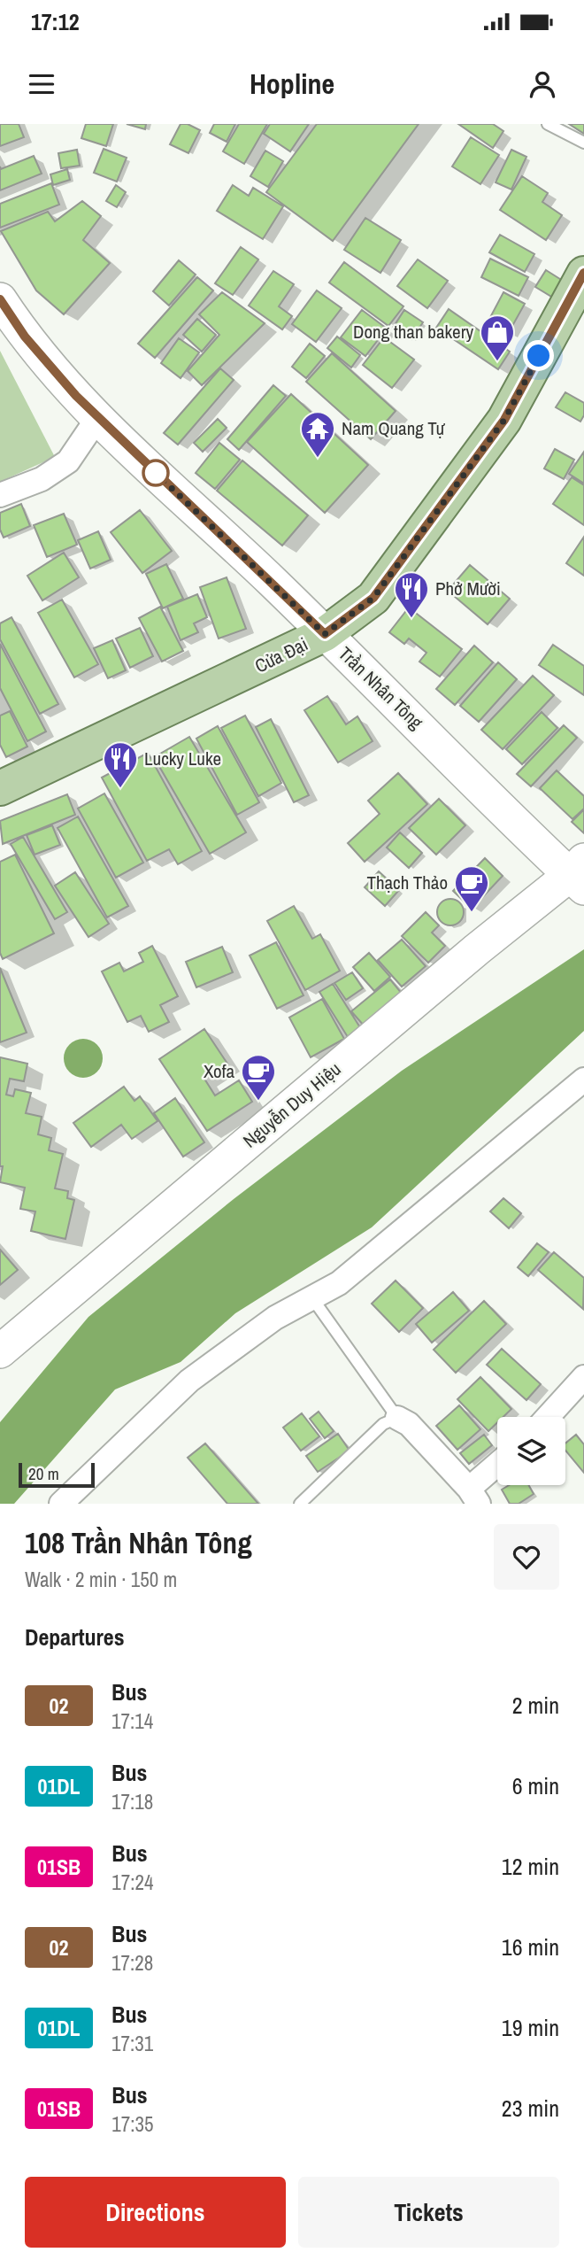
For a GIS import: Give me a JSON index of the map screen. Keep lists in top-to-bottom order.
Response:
{
  "streets": {
    "main road": ["Cửa Đại"],
    "street": ["Trần Nhân Tông", "Nguyễn Duy Hiệu"]
  },
  "crossings": [
    ["Cửa Đại", "Trần Nhân Tông"],
    ["Trần Nhân Tông", "Nguyễn Duy Hiệu"]
  ],
  "places": {
    "shop": ["Dong than bakery"],
    "temple": ["Nam Quang Tự"],
    "restaurant": ["Phở Mười", "Lucky Luke"],
    "cafe": ["Thạch Thảo", "Xofa"]
  },
  "lines": ["bus line 02"],
  "scale_bar": "20 m",
  "page": {
    "status": "17:12",
    "header": "Hopline",
    "scale": "20 m",
    "heading": [
      ["108 Trần Nhân Tông", "Walk · 2 min · 150 m"],
      "Departures"
    ],
    "list": [
      {
        "mark": "02",
        "name": "Bus",
        "note": "17:14",
        "value": "2 min"
      },
      {
        "mark": "01DL",
        "name": "Bus",
        "note": "17:18",
        "value": "6 min"
      },
      {
        "mark": "01SB",
        "name": "Bus",
        "note": "17:24",
        "value": "12 min"
      },
      {
        "mark": "02",
        "name": "Bus",
        "note": "17:28",
        "value": "16 min"
      },
      {
        "mark": "01DL",
        "name": "Bus",
        "note": "17:31",
        "value": "19 min"
      },
      {
        "mark": "01SB",
        "name": "Bus",
        "note": "17:35",
        "value": "23 min"
      }
    ],
    "buttons": ["Directions", "Tickets"]
  }
}
